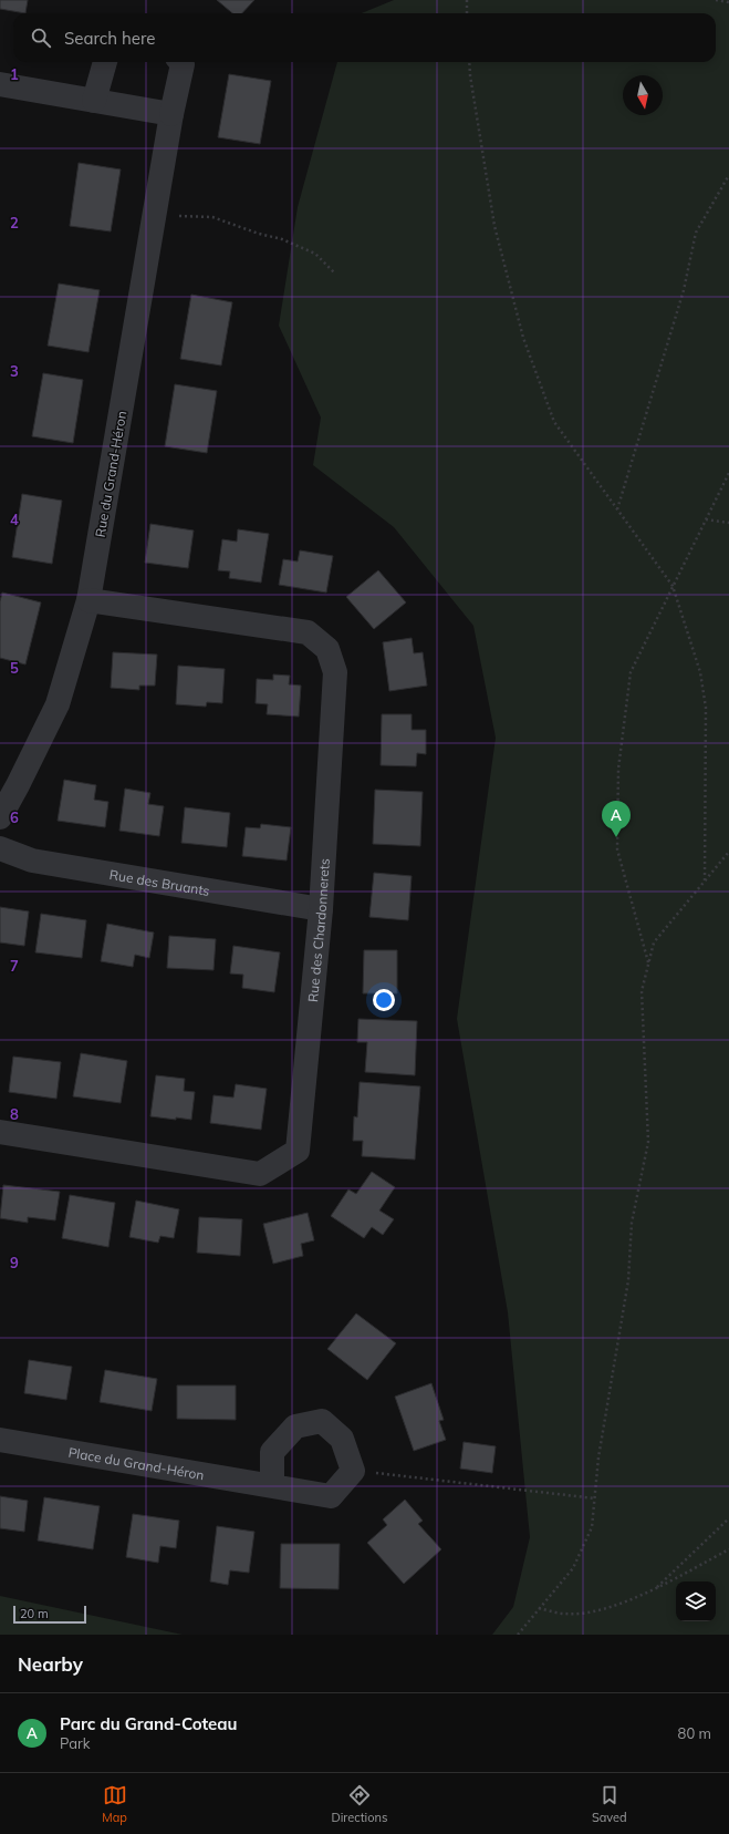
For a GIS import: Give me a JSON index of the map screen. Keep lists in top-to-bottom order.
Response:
{
  "streets": {
    "street": [
      "Rue du Grand-Héron",
      "Rue des Bruants",
      "Rue des Chardonnerets",
      "Place du Grand-Héron"
    ]
  },
  "crossings": [
    ["Rue du Grand-Héron", "Rue des Chardonnerets"],
    ["Rue des Bruants", "Rue des Chardonnerets"]
  ],
  "scale_bar": "20 m",
  "north": "bottom",
  "page": {
    "search": "Search here",
    "pins": "A",
    "scale": "20 m",
    "heading": "Nearby",
    "list": [
      {
        "mark": "A",
        "name": "Parc du Grand-Coteau",
        "note": "Park",
        "value": "80 m"
      }
    ],
    "nav": ["Map", "Directions", "Saved"]
  },
  "grid": {
    "rows": [
      "1",
      "2",
      "3",
      "4",
      "5",
      "6",
      "7",
      "8",
      "9"
    ]
  }
}
